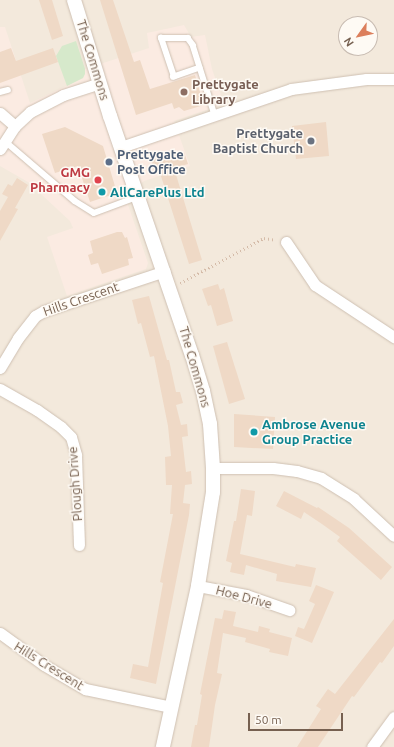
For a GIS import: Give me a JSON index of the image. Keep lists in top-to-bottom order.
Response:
{
  "streets": {
    "street": [
      "The Commons",
      "Hills Crescent",
      "Plough Drive",
      "Hoe Drive"
    ]
  },
  "crossings": [
    ["The Commons", "Hills Crescent"],
    ["The Commons", "Hoe Drive"]
  ],
  "places": [
    "Prettygate Library",
    "Prettygate Baptist Church",
    "Prettygate Post Office",
    "GMG Pharmacy",
    "AllCarePlus Ltd",
    "Ambrose Avenue Group Practice"
  ],
  "scale_bar": "50 m",
  "north": "bottom left"
}
